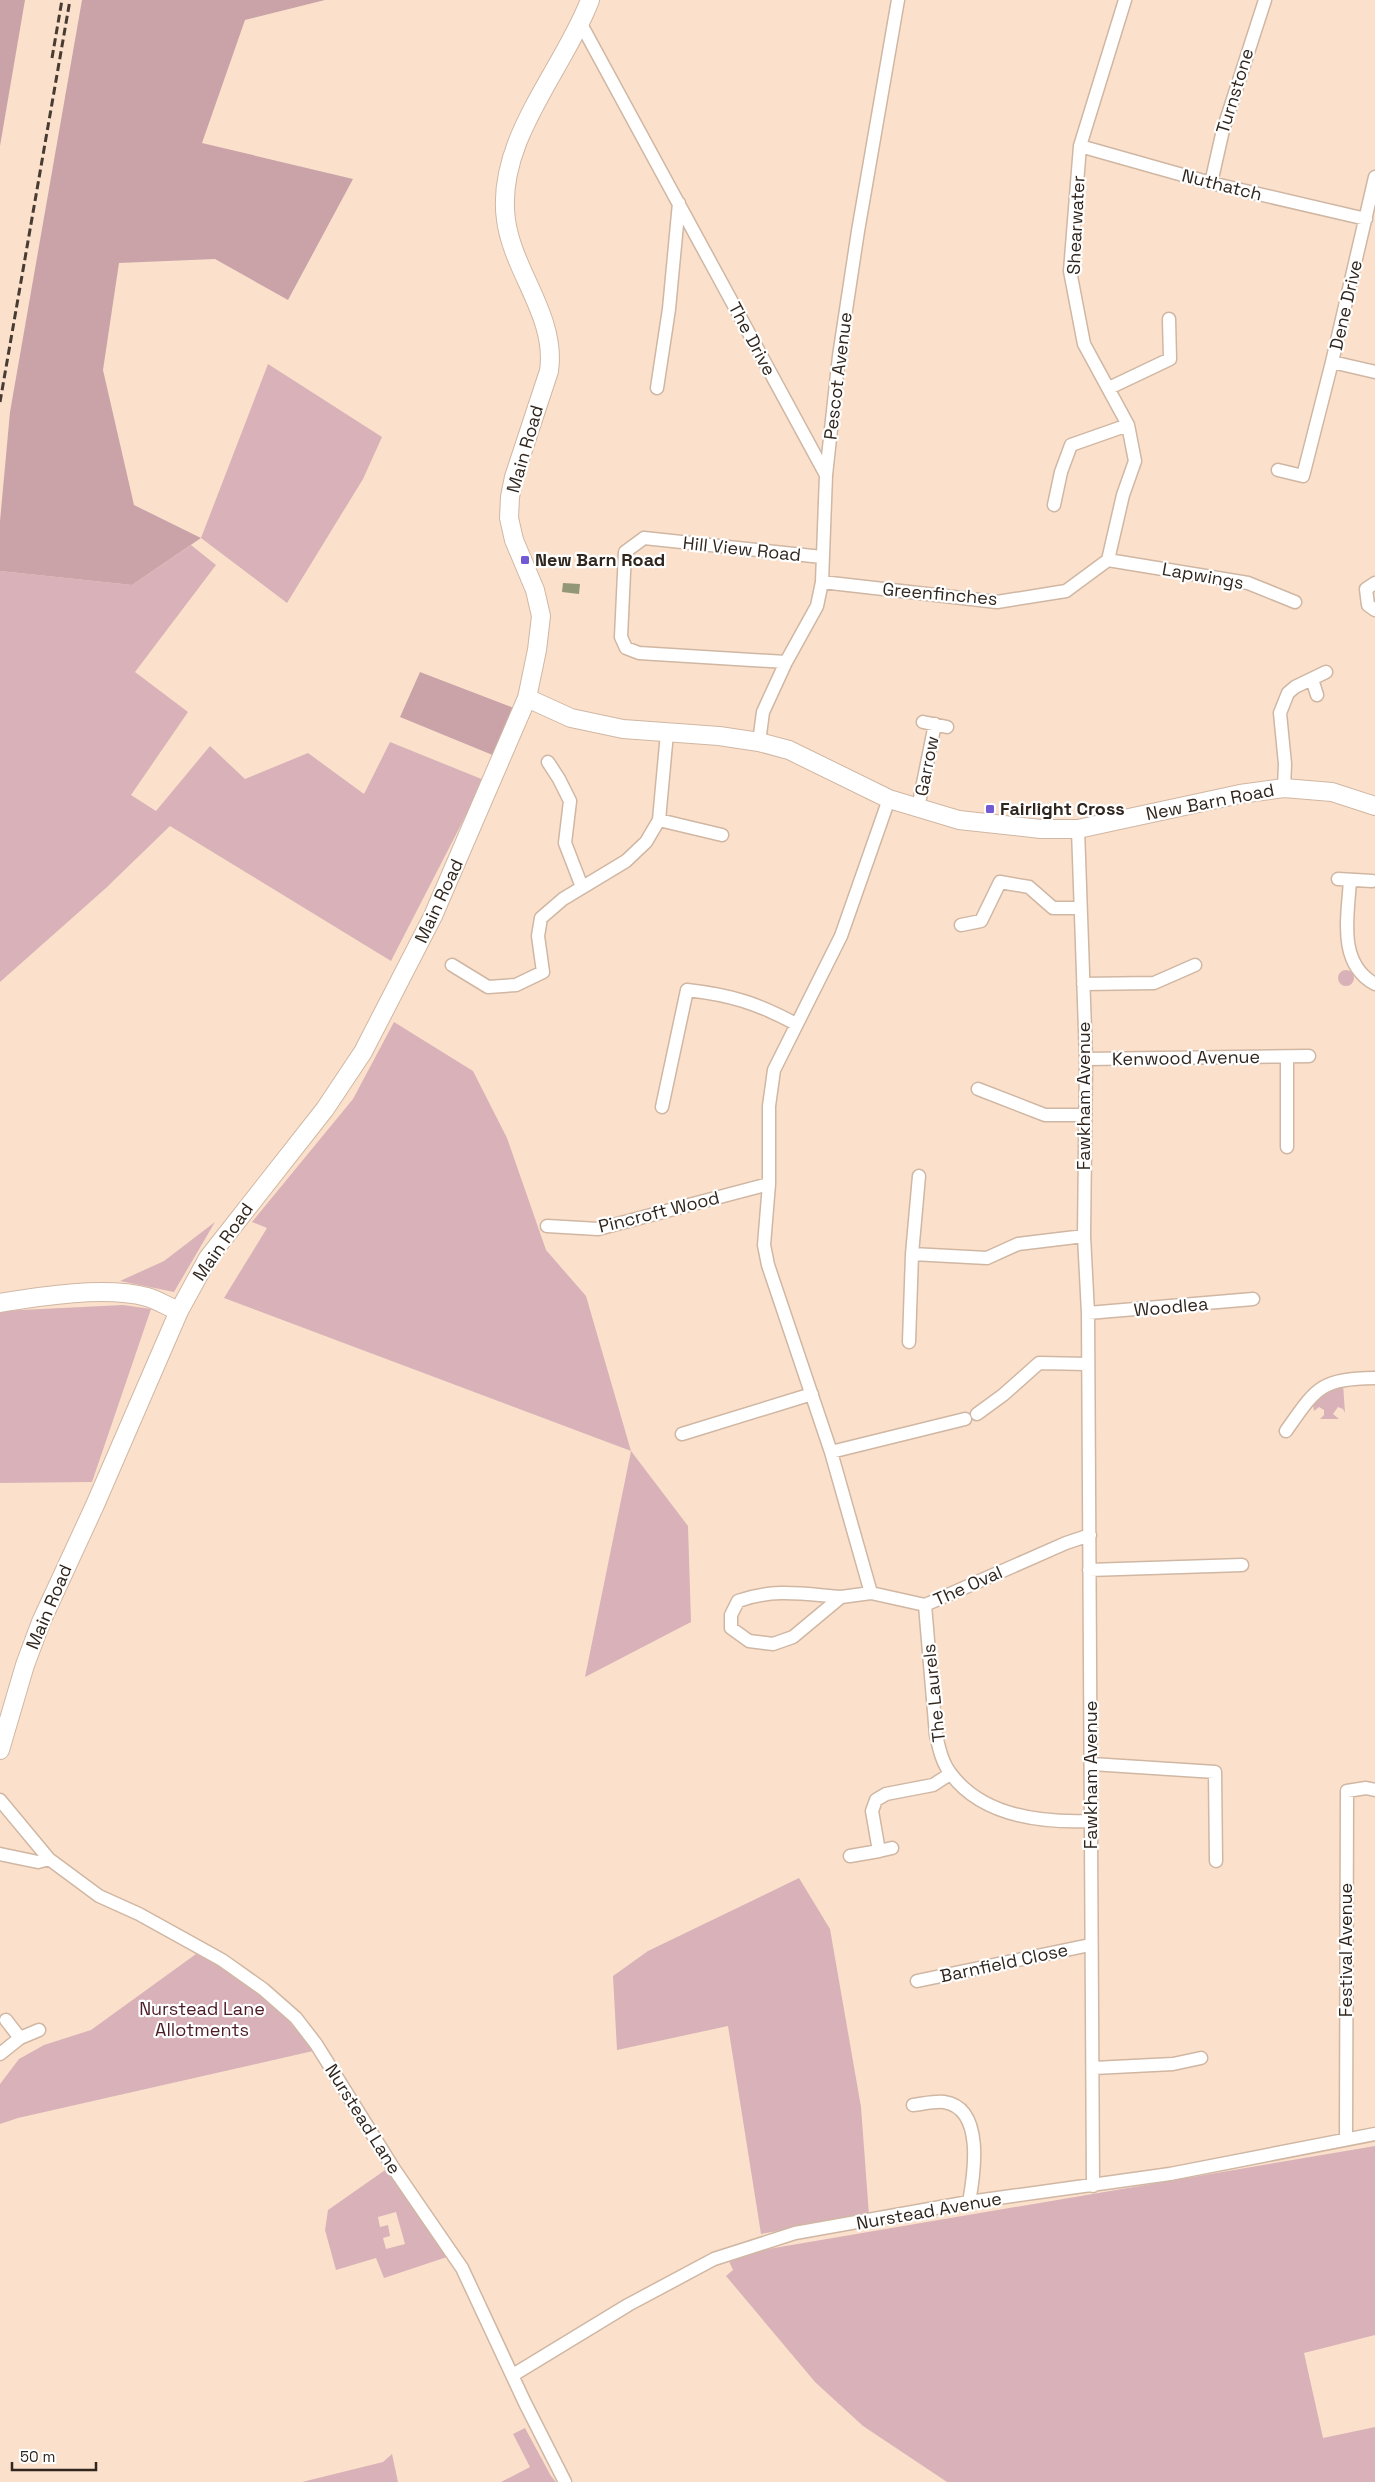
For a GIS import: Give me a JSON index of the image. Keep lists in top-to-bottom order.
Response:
{
  "streets": {
    "main road": ["Main Road", "New Barn Road"],
    "street": [
      "Turnstone",
      "Nuthatch",
      "Shearwater",
      "Dene Drive",
      "The Drive",
      "Pescot Avenue",
      "Hill View Road",
      "Lapwings",
      "Greenfinches",
      "Garrow",
      "Kenwood Avenue",
      "Fawkham Avenue",
      "Pincroft Wood",
      "Woodlea",
      "The Oval",
      "The Laurels",
      "Festival Avenue",
      "Barnfield Close",
      "Nurstead Lane",
      "Nurstead Avenue"
    ]
  },
  "crossings": [
    ["Turnstone", "Nuthatch"],
    ["Nuthatch", "Shearwater"],
    ["Nuthatch", "Dene Drive"],
    ["Shearwater", "Lapwings"],
    ["Shearwater", "Greenfinches"],
    ["The Drive", "Pescot Avenue"],
    ["The Drive", "Main Road"],
    ["Pescot Avenue", "Hill View Road"],
    ["Pescot Avenue", "Greenfinches"],
    ["Pescot Avenue", "New Barn Road"],
    ["Main Road", "New Barn Road"],
    ["Lapwings", "Greenfinches"],
    ["Garrow", "New Barn Road"],
    ["New Barn Road", "Fawkham Avenue"],
    ["Kenwood Avenue", "Fawkham Avenue"],
    ["Fawkham Avenue", "Woodlea"],
    ["Fawkham Avenue", "The Oval"],
    ["Fawkham Avenue", "The Laurels"],
    ["Fawkham Avenue", "Barnfield Close"],
    ["Fawkham Avenue", "Nurstead Avenue"],
    ["The Oval", "The Laurels"],
    ["Festival Avenue", "Nurstead Avenue"],
    ["Nurstead Lane", "Nurstead Avenue"]
  ],
  "parks": ["Nurstead Lane Allotments"],
  "places": {
    "transit": ["New Barn Road", "Fairlight Cross"]
  },
  "scale_bar": "50 m"
}
